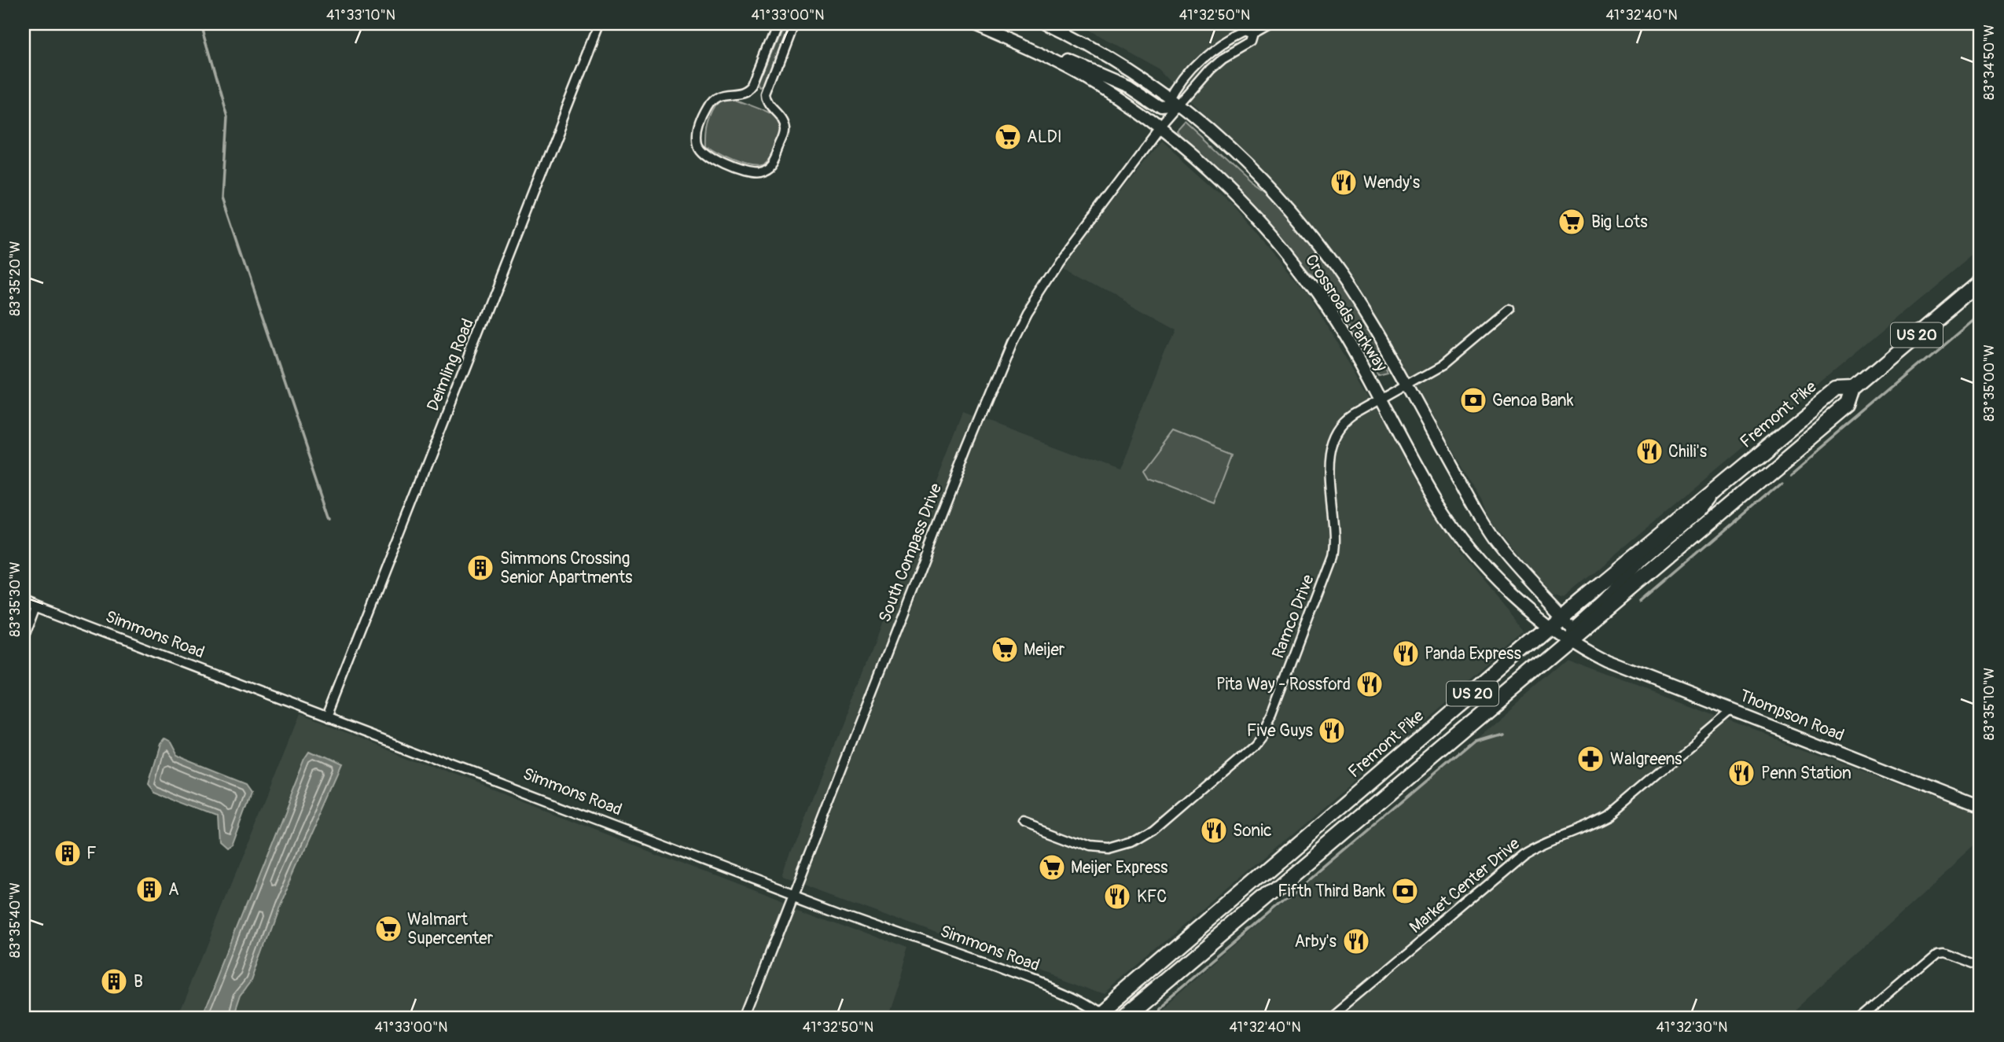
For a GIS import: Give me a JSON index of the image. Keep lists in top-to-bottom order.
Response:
{
  "streets": {
    "highway": ["US 20", "Fremont Pike"],
    "street": [
      "Crossroads Parkway",
      "Deimling Road",
      "South Compass Drive",
      "Ramco Drive",
      "Simmons Road",
      "Thompson Road",
      "Market Center Drive"
    ]
  },
  "crossings": [
    ["Crossroads Parkway", "Fremont Pike"],
    ["Crossroads Parkway", "South Compass Drive"],
    ["Crossroads Parkway", "Ramco Drive"],
    ["Crossroads Parkway", "Thompson Road"],
    ["US 20", "Fremont Pike"],
    ["US 20", "Thompson Road"],
    ["Deimling Road", "Simmons Road"],
    ["Fremont Pike", "Simmons Road"],
    ["Fremont Pike", "Thompson Road"],
    ["South Compass Drive", "Simmons Road"],
    ["Thompson Road", "Market Center Drive"]
  ],
  "places": {
    "supermarket": [
      "ALDI",
      "Big Lots",
      "Meijer",
      "Meijer Express",
      "Walmart Supercenter"
    ],
    "restaurant": [
      "Wendy's",
      "Chili's",
      "Panda Express",
      "Pita Way - Rossford",
      "Five Guys",
      "Penn Station",
      "Sonic",
      "KFC",
      "Arby's"
    ],
    "bank": ["Genoa Bank", "Fifth Third Bank"],
    "building": [
      "Simmons Crossing Senior Apartments",
      "F",
      "A",
      "B"
    ],
    "pharmacy": ["Walgreens"]
  },
  "coordinates": [
    "41°33'10\"N",
    "41°33'00\"N",
    "41°32'50\"N",
    "41°32'40\"N",
    "83°34'50\"W",
    "83°35'20\"W",
    "83°35'00\"W",
    "83°35'30\"W",
    "83°35'10\"W",
    "83°35'40\"W",
    "41°32'30\"N"
  ]
}
